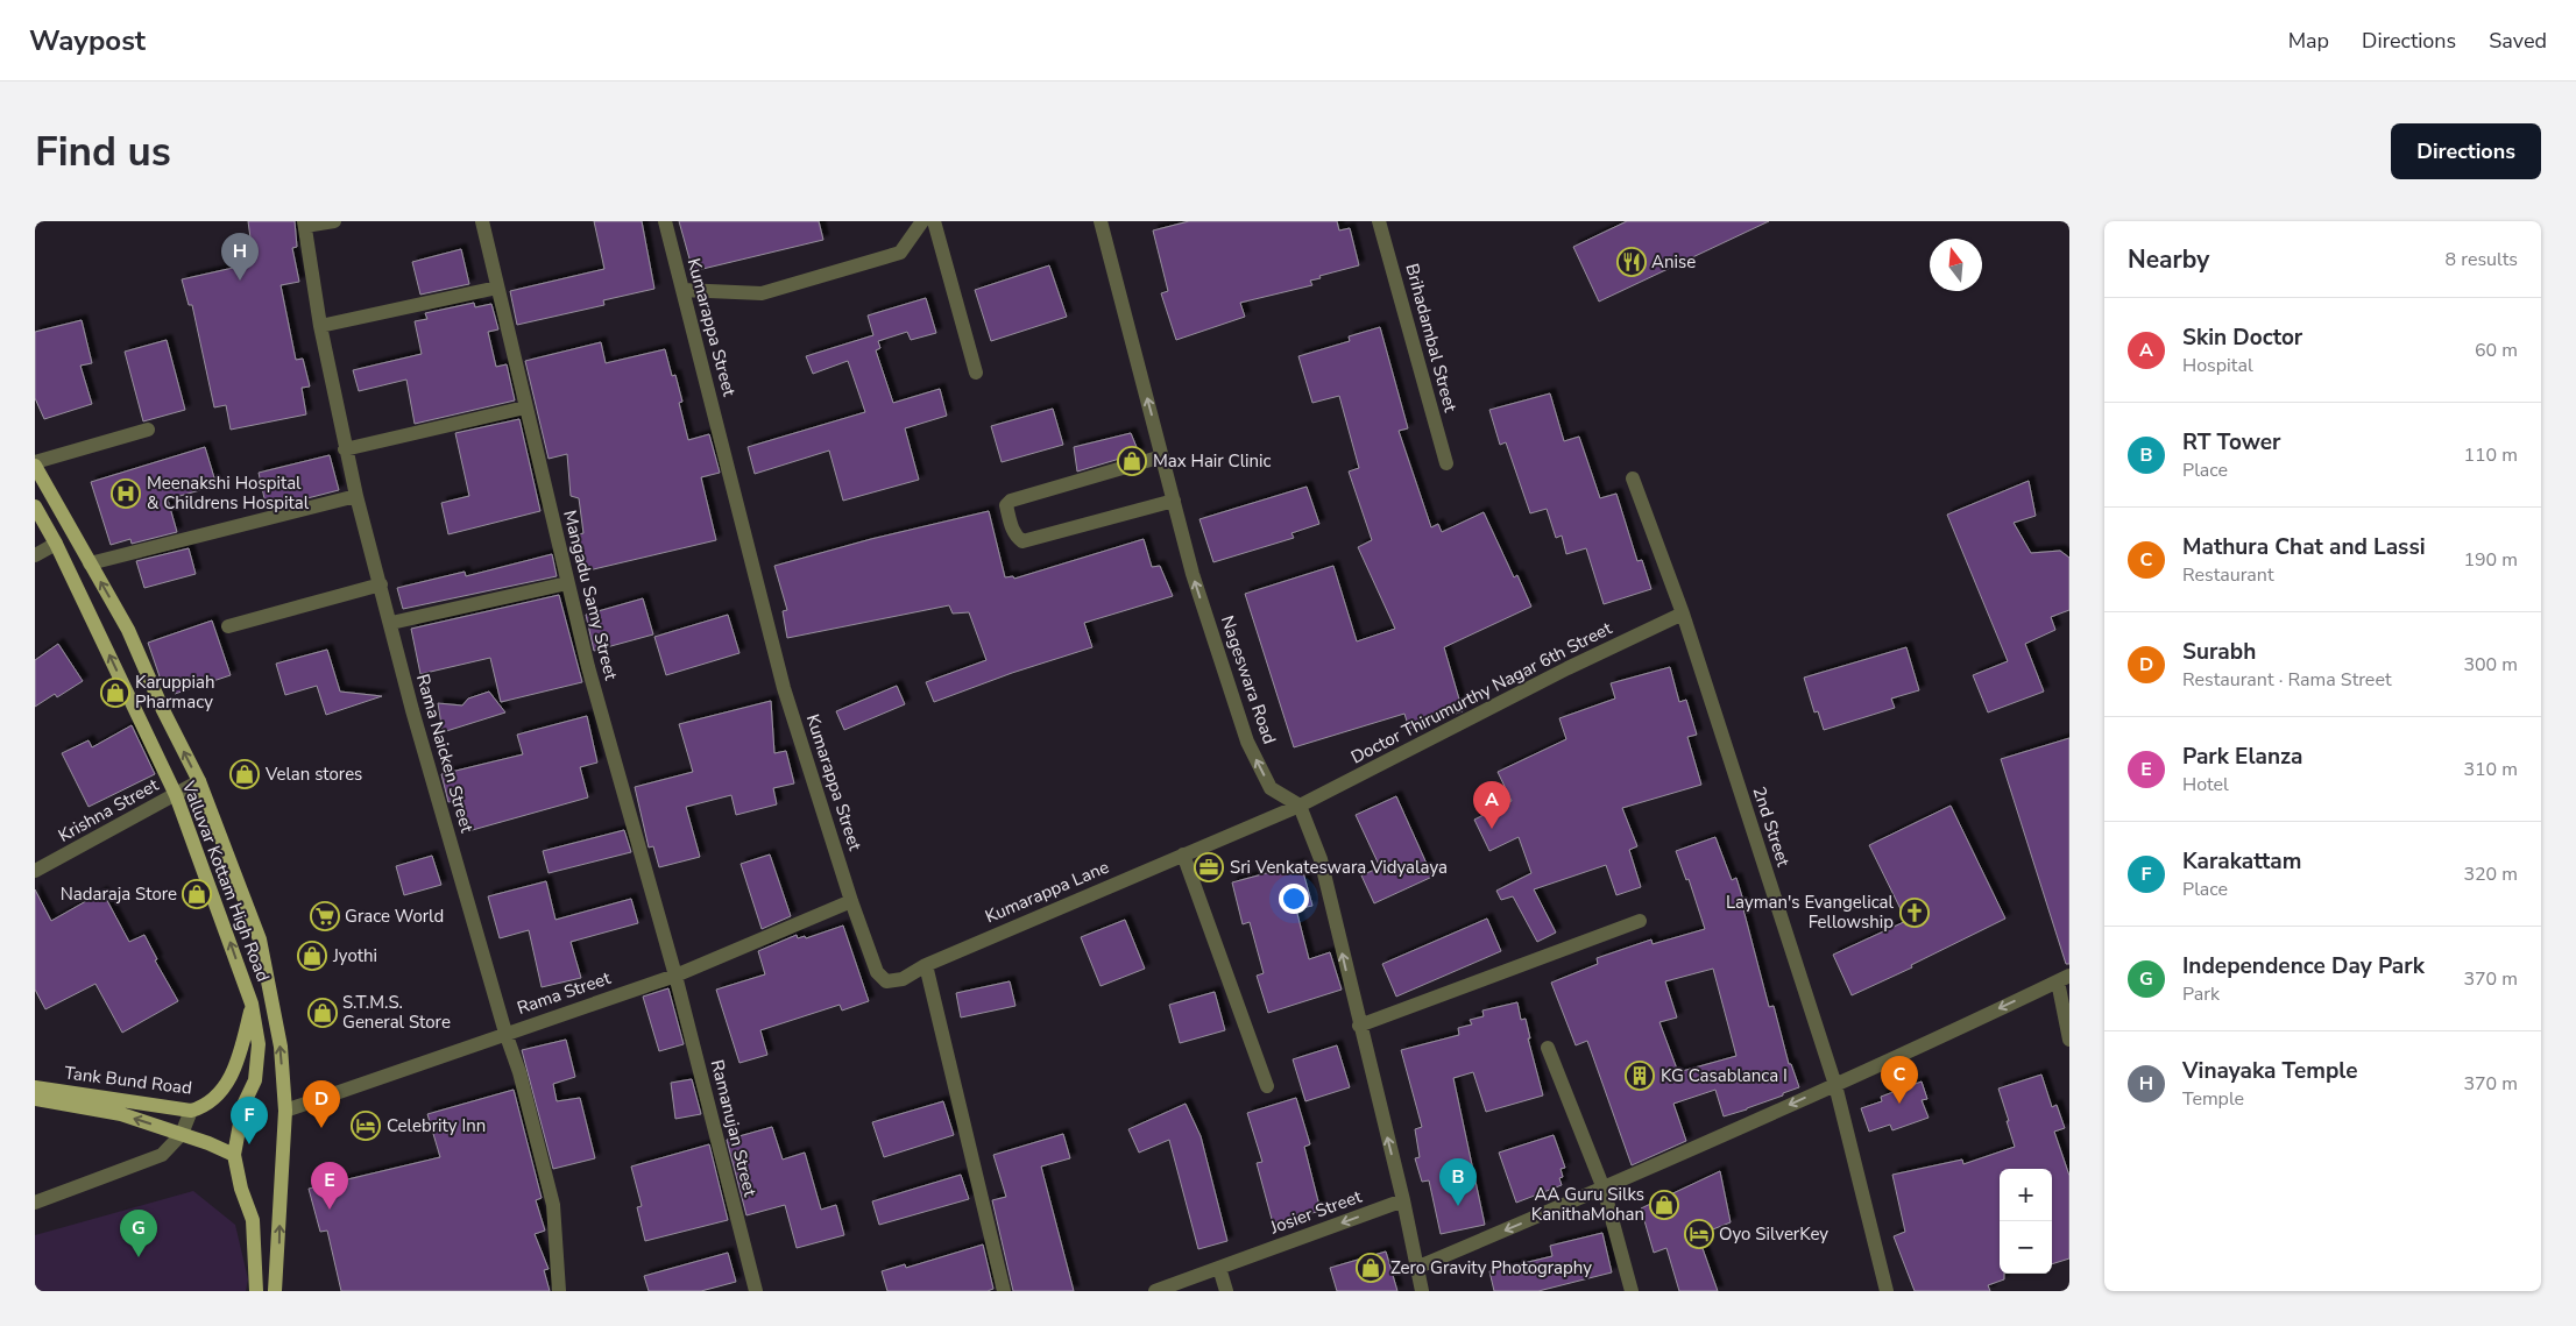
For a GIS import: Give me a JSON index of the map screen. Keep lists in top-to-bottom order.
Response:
{
  "streets": {
    "main road": ["Valluvar Kottam High Road", "Tank Bund Road"],
    "street": [
      "Kumarappa Street",
      "Brihadambal Street",
      "Mangadu Samy Street",
      "Nageswara Road",
      "Doctor Thirumurthy Nagar 6th Street",
      "Rama Naicken Street",
      "Krishna Street",
      "2nd Street",
      "Kumarappa Lane",
      "Rama Street",
      "Ramanujan Street",
      "Josier Street"
    ]
  },
  "crossings": [
    ["Kumarappa Street", "Kumarappa Lane"],
    ["Kumarappa Street", "Rama Street"],
    ["Mangadu Samy Street", "Rama Street"],
    ["Mangadu Samy Street", "Ramanujan Street"],
    ["Nageswara Road", "Doctor Thirumurthy Nagar 6th Street"],
    ["Nageswara Road", "Kumarappa Lane"],
    ["Doctor Thirumurthy Nagar 6th Street", "2nd Street"],
    ["Doctor Thirumurthy Nagar 6th Street", "Kumarappa Lane"],
    ["Rama Naicken Street", "Rama Street"],
    ["Krishna Street", "Valluvar Kottam High Road"],
    ["Valluvar Kottam High Road", "Rama Street"],
    ["Valluvar Kottam High Road", "Tank Bund Road"],
    ["Rama Street", "Ramanujan Street"]
  ],
  "one_way": ["Nageswara Road", "Valluvar Kottam High Road", "Josier Street"],
  "places": {
    "restaurant": ["Anise"],
    "shop": [
      "Max Hair Clinic",
      "Karuppiah Pharmacy",
      "Velan stores",
      "Nadaraja Store",
      "Jyothi",
      "S.T.M.S. General Store",
      "AA Guru Silks KanithaMohan",
      "Zero Gravity Photography"
    ],
    "hospital": ["Meenakshi Hospital & Childrens Hospital"],
    "office": ["Sri Venkateswara Vidyalaya"],
    "church": ["Layman's Evangelical Fellowship"],
    "supermarket": ["Grace World"],
    "building": ["KG Casablanca I"],
    "hotel": ["Celebrity Inn", "Oyo SilverKey"]
  },
  "north": "top",
  "page": {
    "header": "Waypost",
    "nav": ["Map", "Directions", "Saved"],
    "buttons": "Directions",
    "title": "Find us",
    "heading": ["Nearby", "8 results"],
    "pins": [
      "H",
      "A",
      "C",
      "D",
      "F",
      "B",
      "E",
      "G"
    ],
    "list": [
      {
        "mark": "A",
        "name": "Skin Doctor",
        "note": "Hospital",
        "value": "60 m"
      },
      {
        "mark": "B",
        "name": "RT Tower",
        "note": "Place",
        "value": "110 m"
      },
      {
        "mark": "C",
        "name": "Mathura Chat and Lassi",
        "note": "Restaurant",
        "value": "190 m"
      },
      {
        "mark": "D",
        "name": "Surabh",
        "note": "Restaurant · Rama Street",
        "value": "300 m"
      },
      {
        "mark": "E",
        "name": "Park Elanza",
        "note": "Hotel",
        "value": "310 m"
      },
      {
        "mark": "F",
        "name": "Karakattam",
        "note": "Place",
        "value": "320 m"
      },
      {
        "mark": "G",
        "name": "Independence Day Park",
        "note": "Park",
        "value": "370 m"
      },
      {
        "mark": "H",
        "name": "Vinayaka Temple",
        "note": "Temple",
        "value": "370 m"
      }
    ],
    "map_buttons": ["+", "−"]
  }
}
